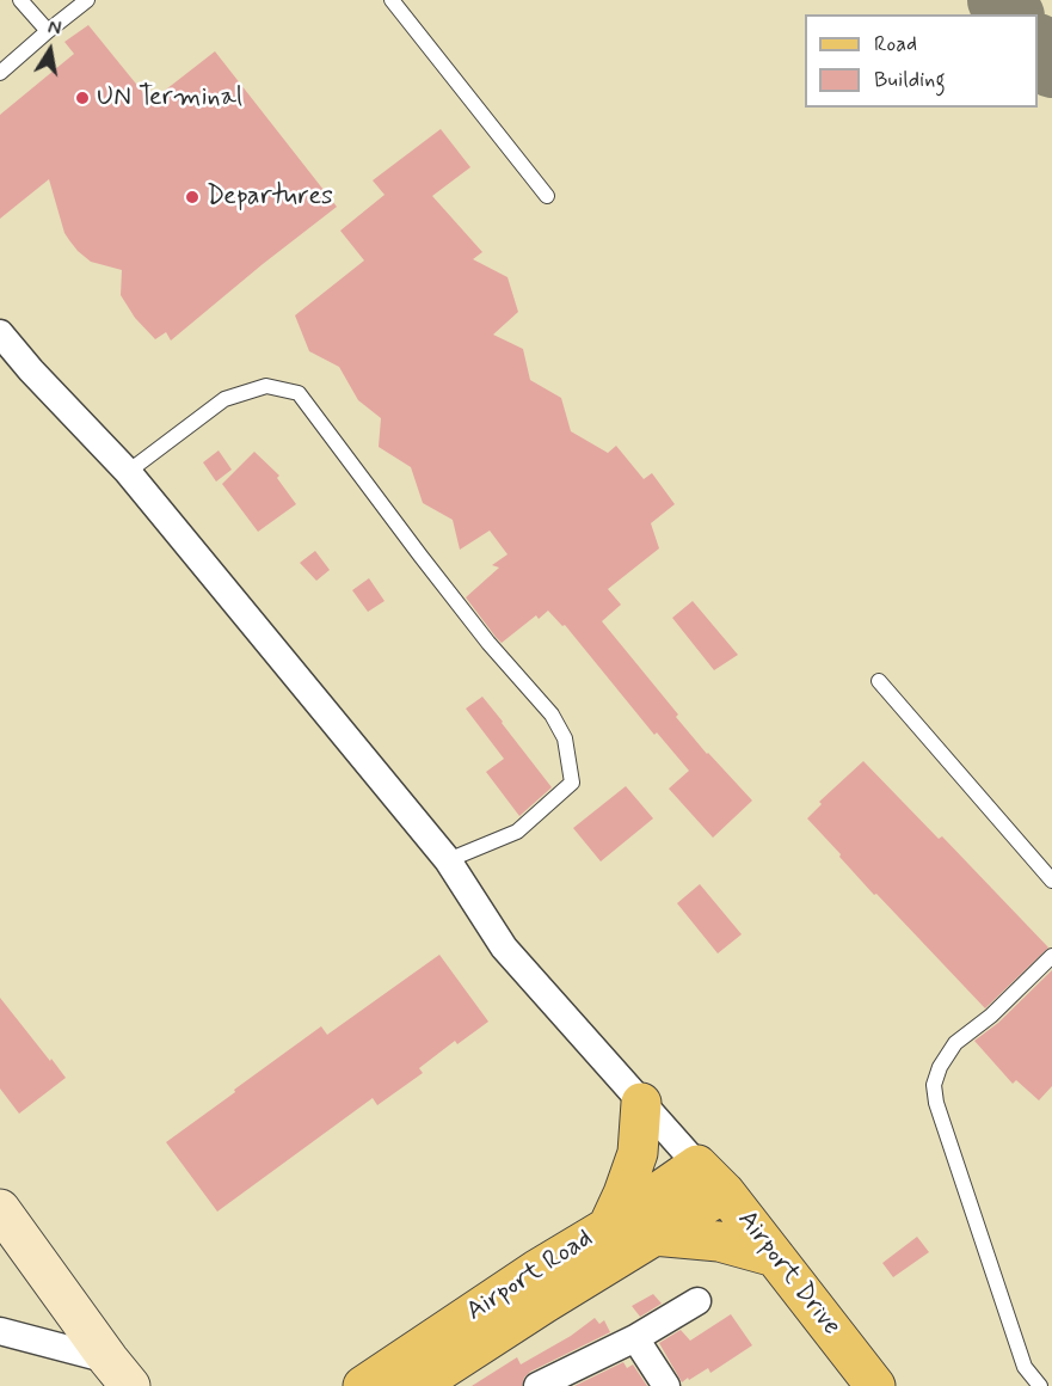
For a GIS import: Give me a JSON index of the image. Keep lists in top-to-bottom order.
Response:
{
  "streets": {
    "main road": ["Airport Drive", "Airport Road"]
  },
  "crossings": [
    ["Airport Drive", "Airport Road"]
  ],
  "places": ["UN Terminal", "Departures"],
  "legend": ["Road", "Building"],
  "north": "top"
}
